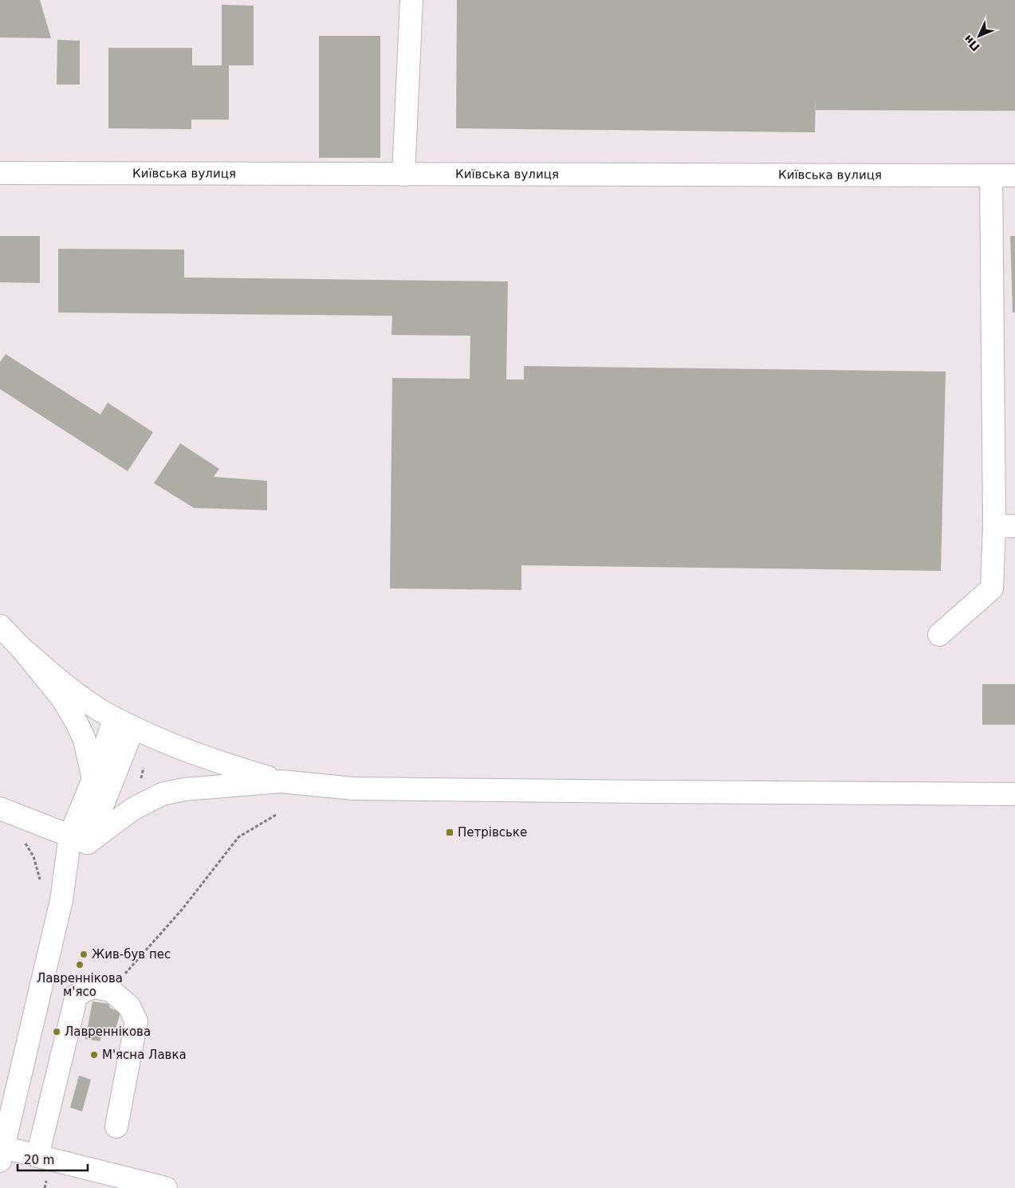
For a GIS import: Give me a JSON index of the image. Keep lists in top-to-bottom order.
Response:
{
  "streets": {
    "main road": ["Київська вулиця"]
  },
  "places": {
    "transit": ["Петрівське"],
    "other": [
      "Жив-був пес",
      "Лавреннікова м'ясо",
      "Лавреннікова",
      "М'ясна Лавка"
    ]
  },
  "scale_bar": "20 m",
  "north": "bottom left"
}
